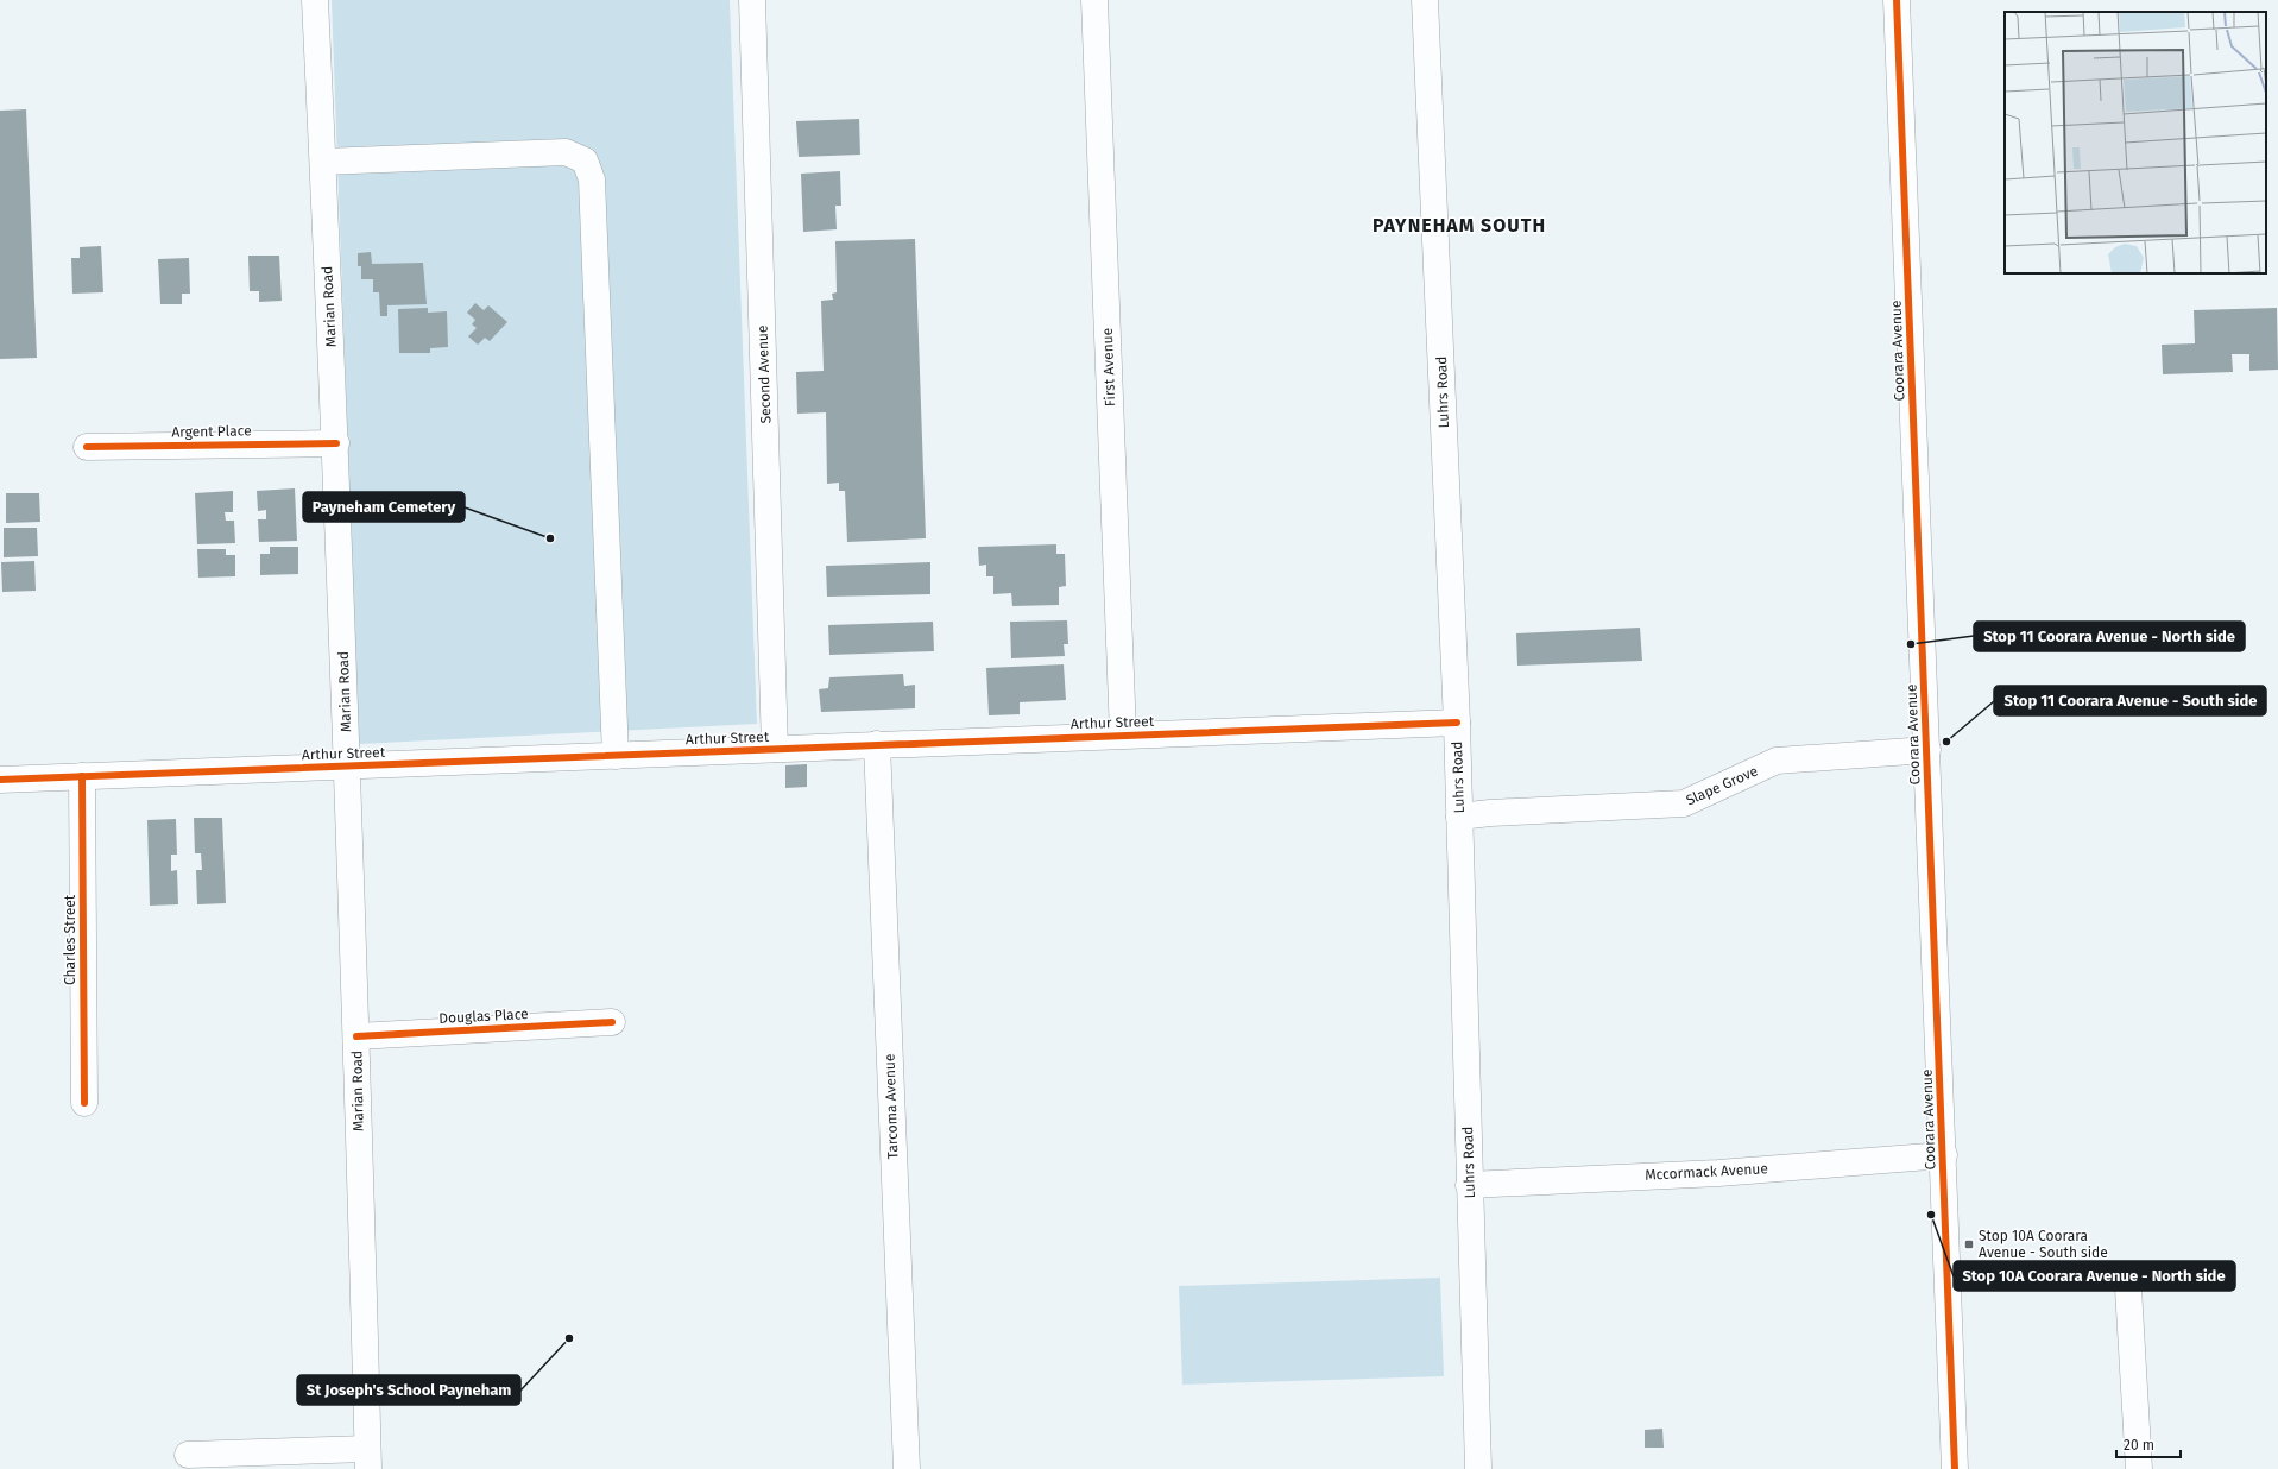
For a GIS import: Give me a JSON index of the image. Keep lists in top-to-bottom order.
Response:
{
  "streets": {
    "street": [
      "Marian Road",
      "Coorara Avenue",
      "First Avenue",
      "Second Avenue",
      "Luhrs Road",
      "Argent Place",
      "Arthur Street",
      "Slape Grove",
      "Charles Street",
      "Douglas Place",
      "Tarcoma Avenue",
      "Mccormack Avenue"
    ]
  },
  "crossings": [
    ["Marian Road", "Argent Place"],
    ["Marian Road", "Arthur Street"],
    ["Marian Road", "Douglas Place"],
    ["Coorara Avenue", "Slape Grove"],
    ["Coorara Avenue", "Mccormack Avenue"],
    ["First Avenue", "Arthur Street"],
    ["Second Avenue", "Arthur Street"],
    ["Luhrs Road", "Arthur Street"],
    ["Luhrs Road", "Slape Grove"],
    ["Luhrs Road", "Mccormack Avenue"],
    ["Arthur Street", "Charles Street"],
    ["Arthur Street", "Tarcoma Avenue"]
  ],
  "districts": ["PAYNEHAM SOUTH"],
  "places": {
    "other": [
      "Payneham Cemetery",
      "Stop 11 Coorara Avenue - North side",
      "Stop 11 Coorara Avenue - South side",
      "Stop 10A Coorara Avenue - North side",
      "St Joseph's School Payneham"
    ],
    "transit": ["Stop 10A Coorara Avenue - South side"]
  },
  "scale_bar": "20 m"
}
